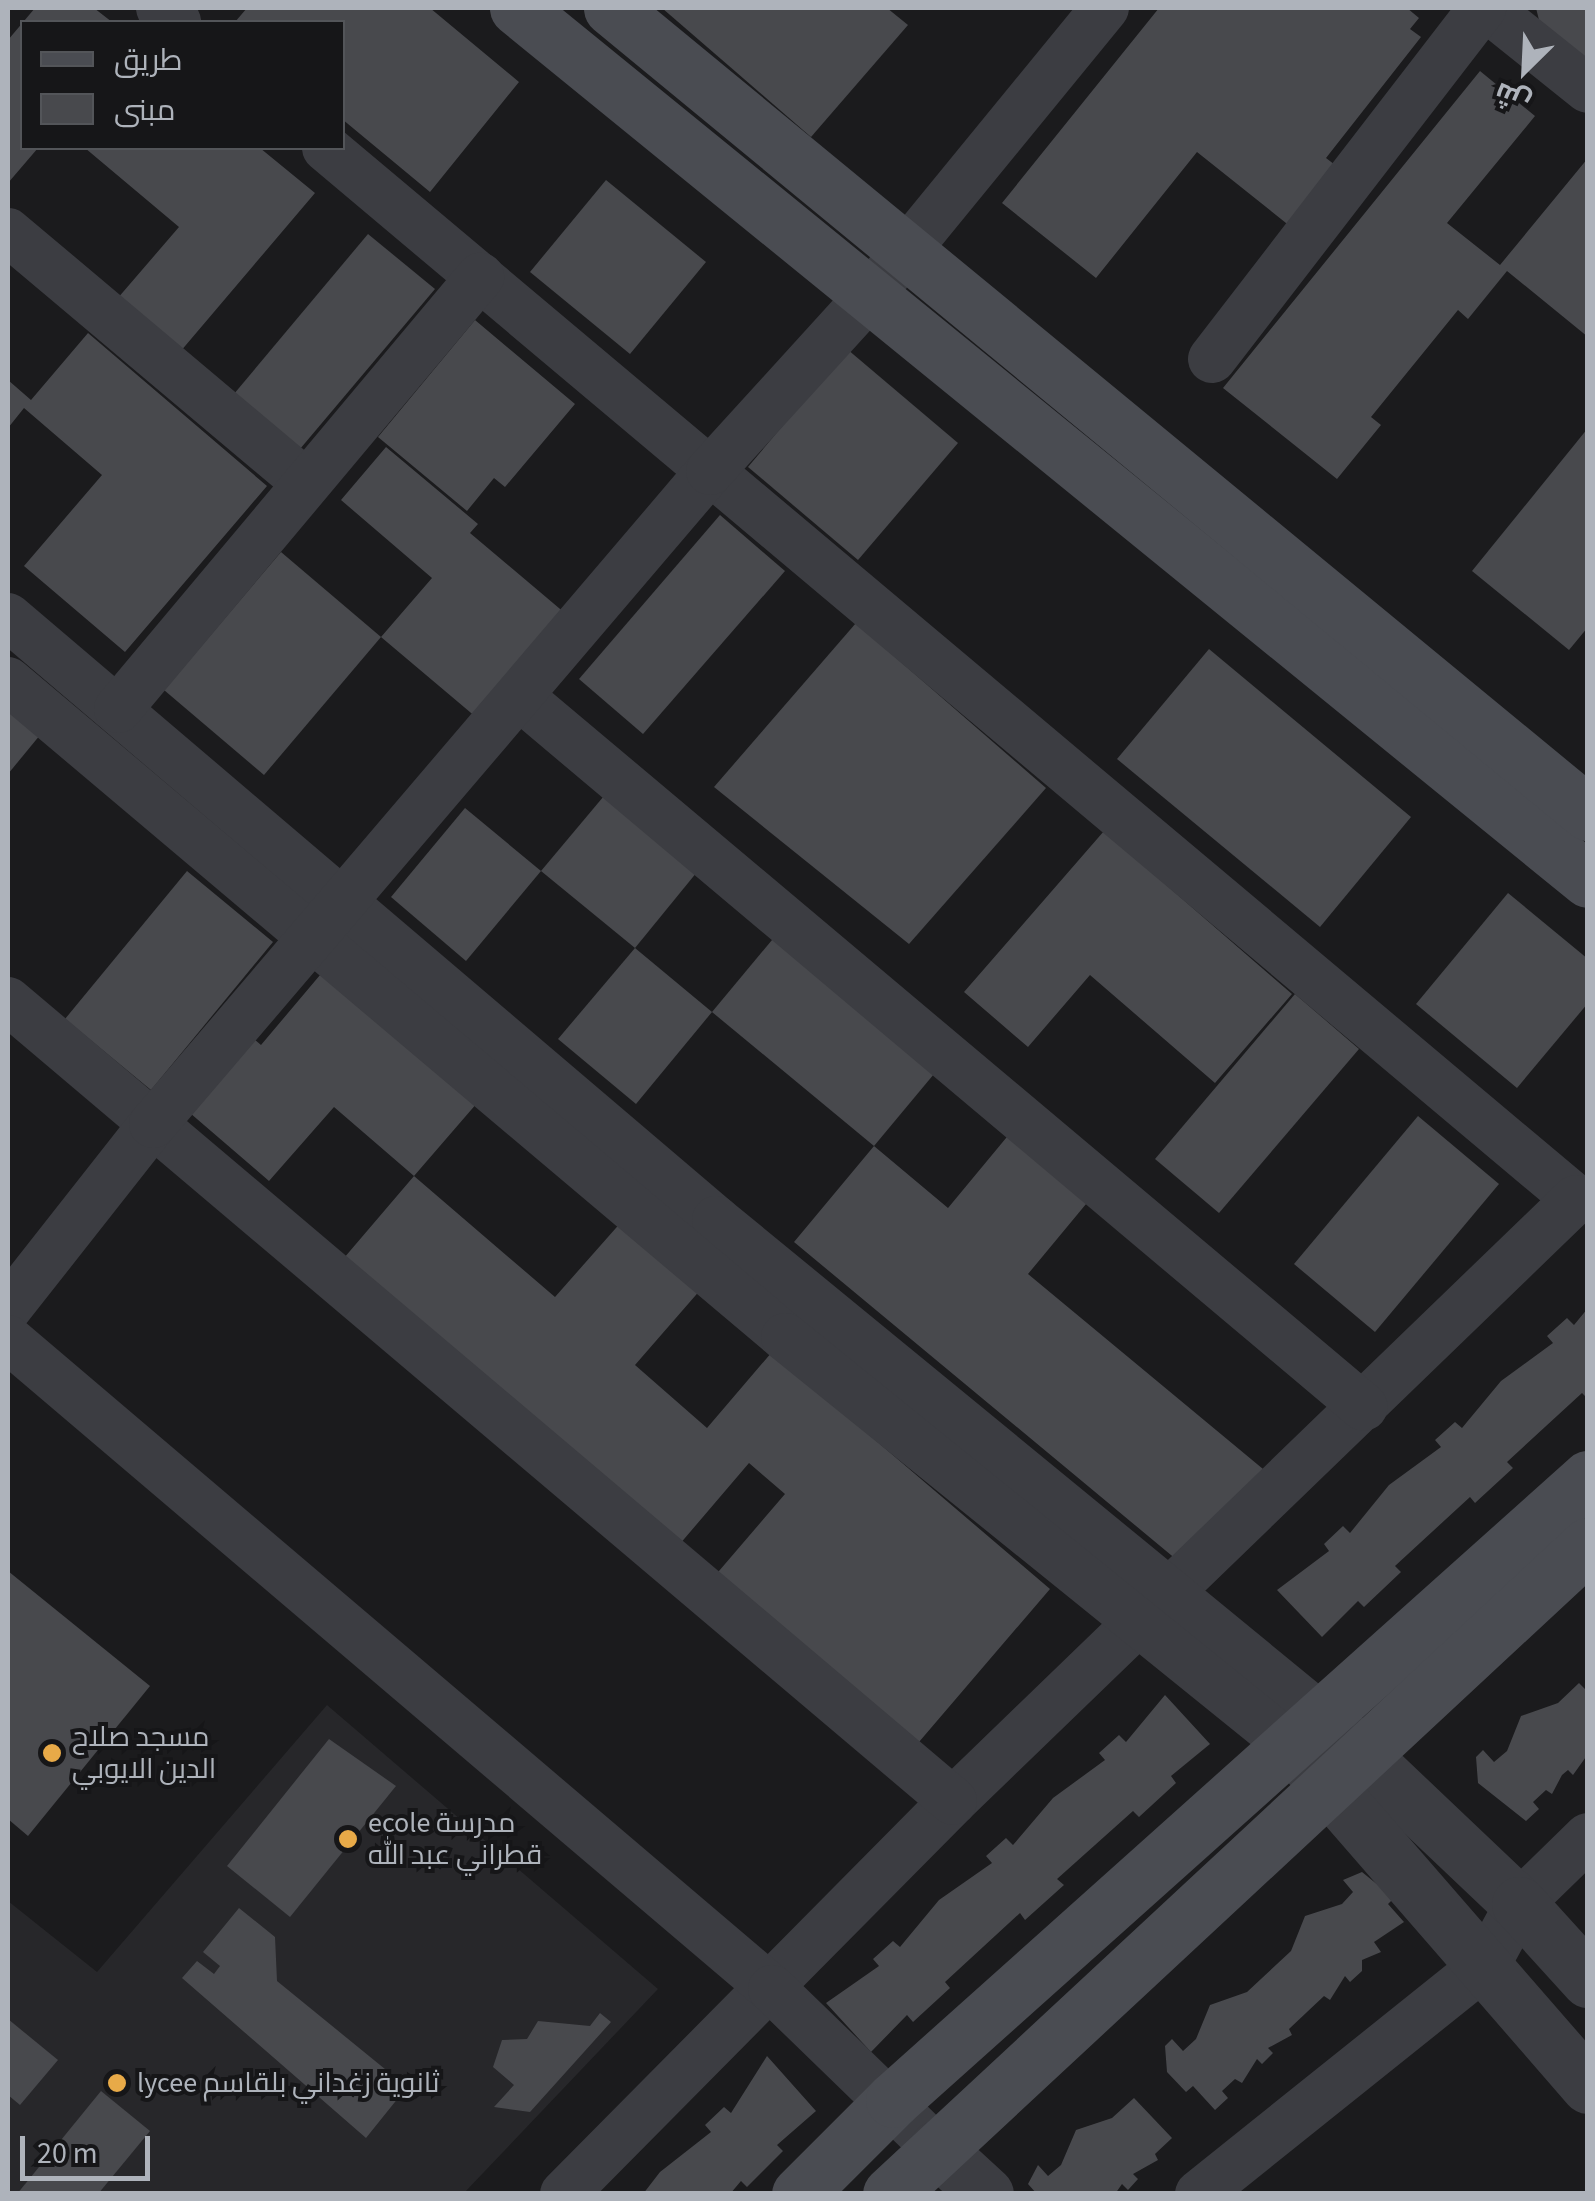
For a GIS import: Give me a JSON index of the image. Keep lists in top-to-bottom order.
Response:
{
  "places": ["مسجد صلاح الدين الايوبي", "ecole مدرسة قطراني عبد الله", "lycee ثانوية زغداني بلقاسم"],
  "legend": ["طريق", "مبنى"],
  "scale_bar": "20 m",
  "north": "bottom left"
}
